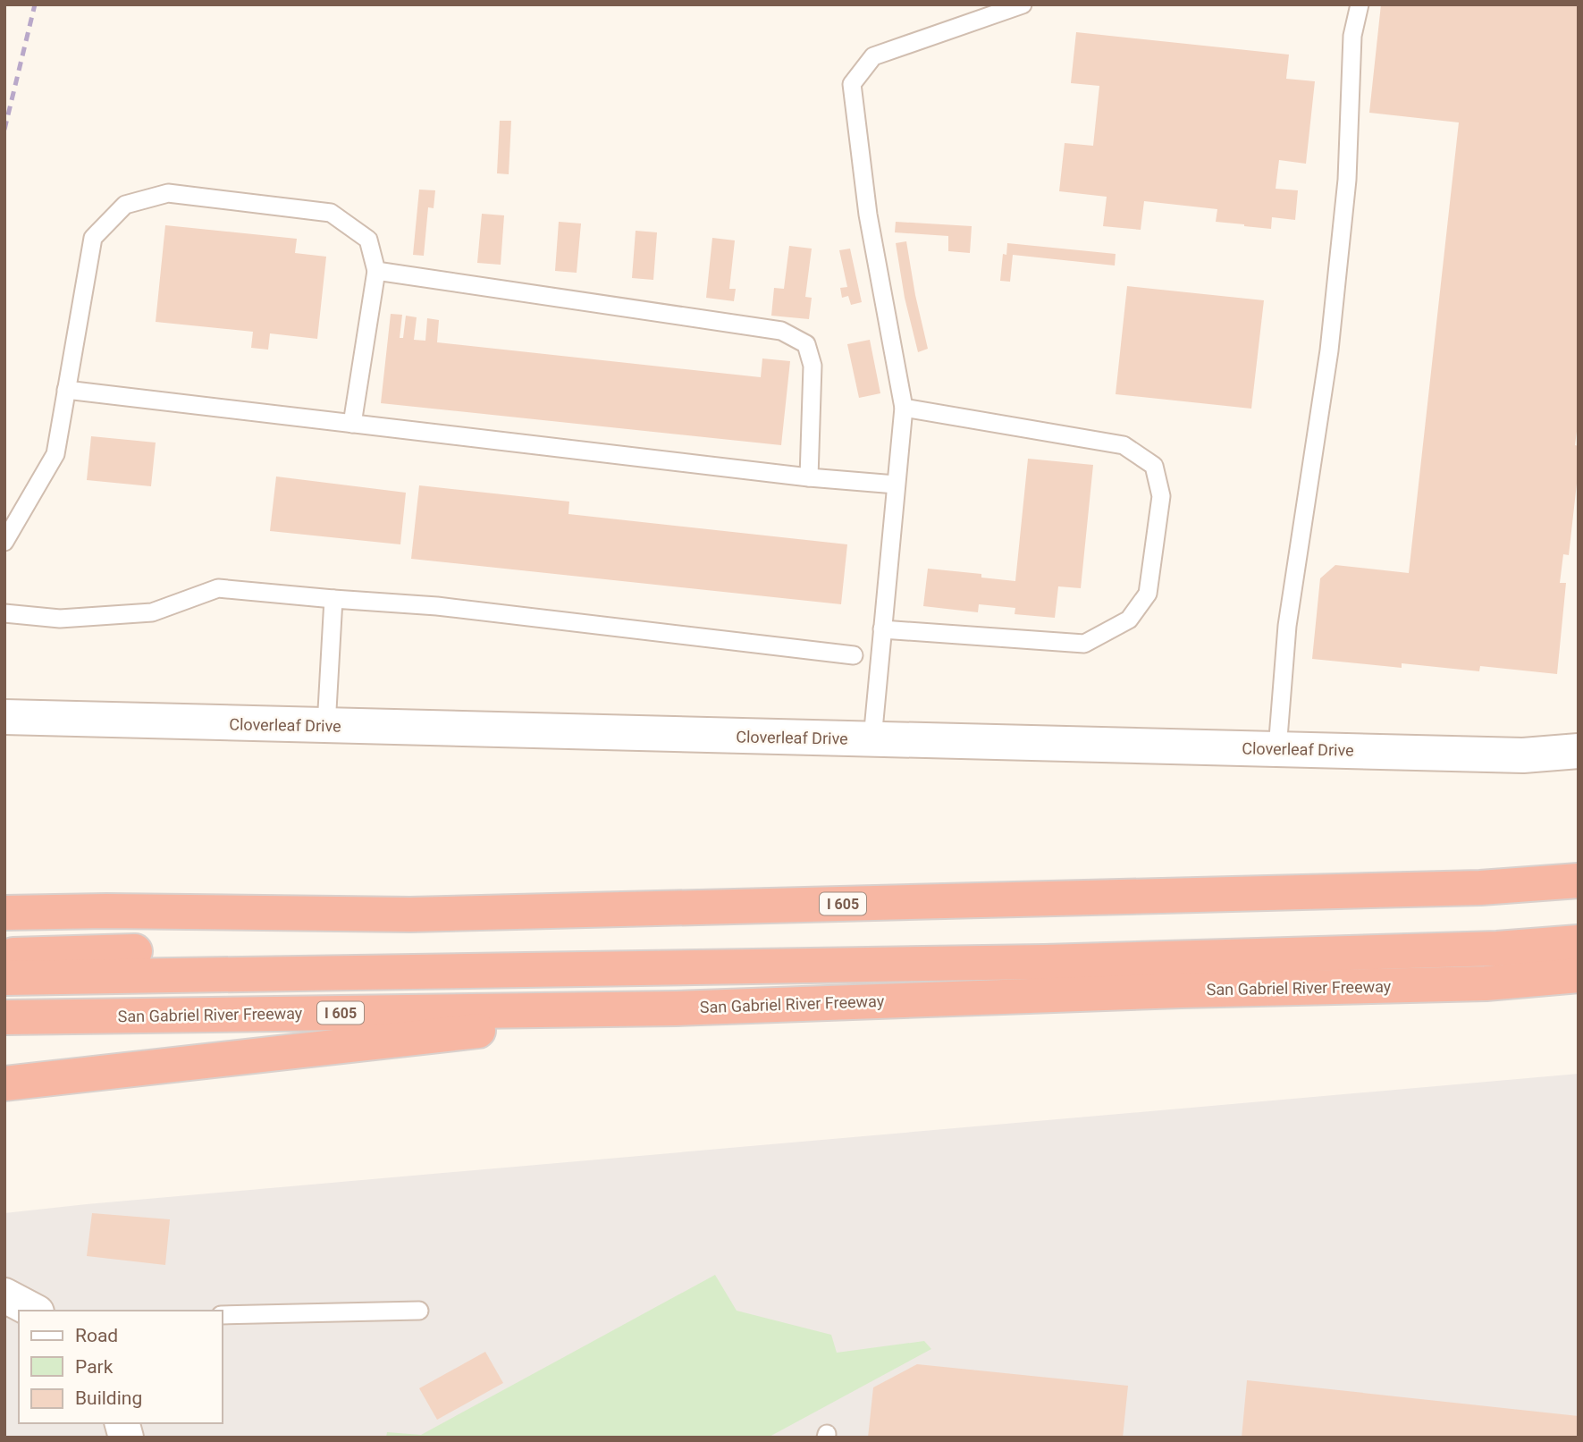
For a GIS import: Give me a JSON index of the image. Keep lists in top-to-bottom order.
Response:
{
  "streets": {
    "highway": ["I 605", "San Gabriel River Freeway"],
    "street": ["Cloverleaf Drive"]
  },
  "legend": ["Road", "Park", "Building"]
}
